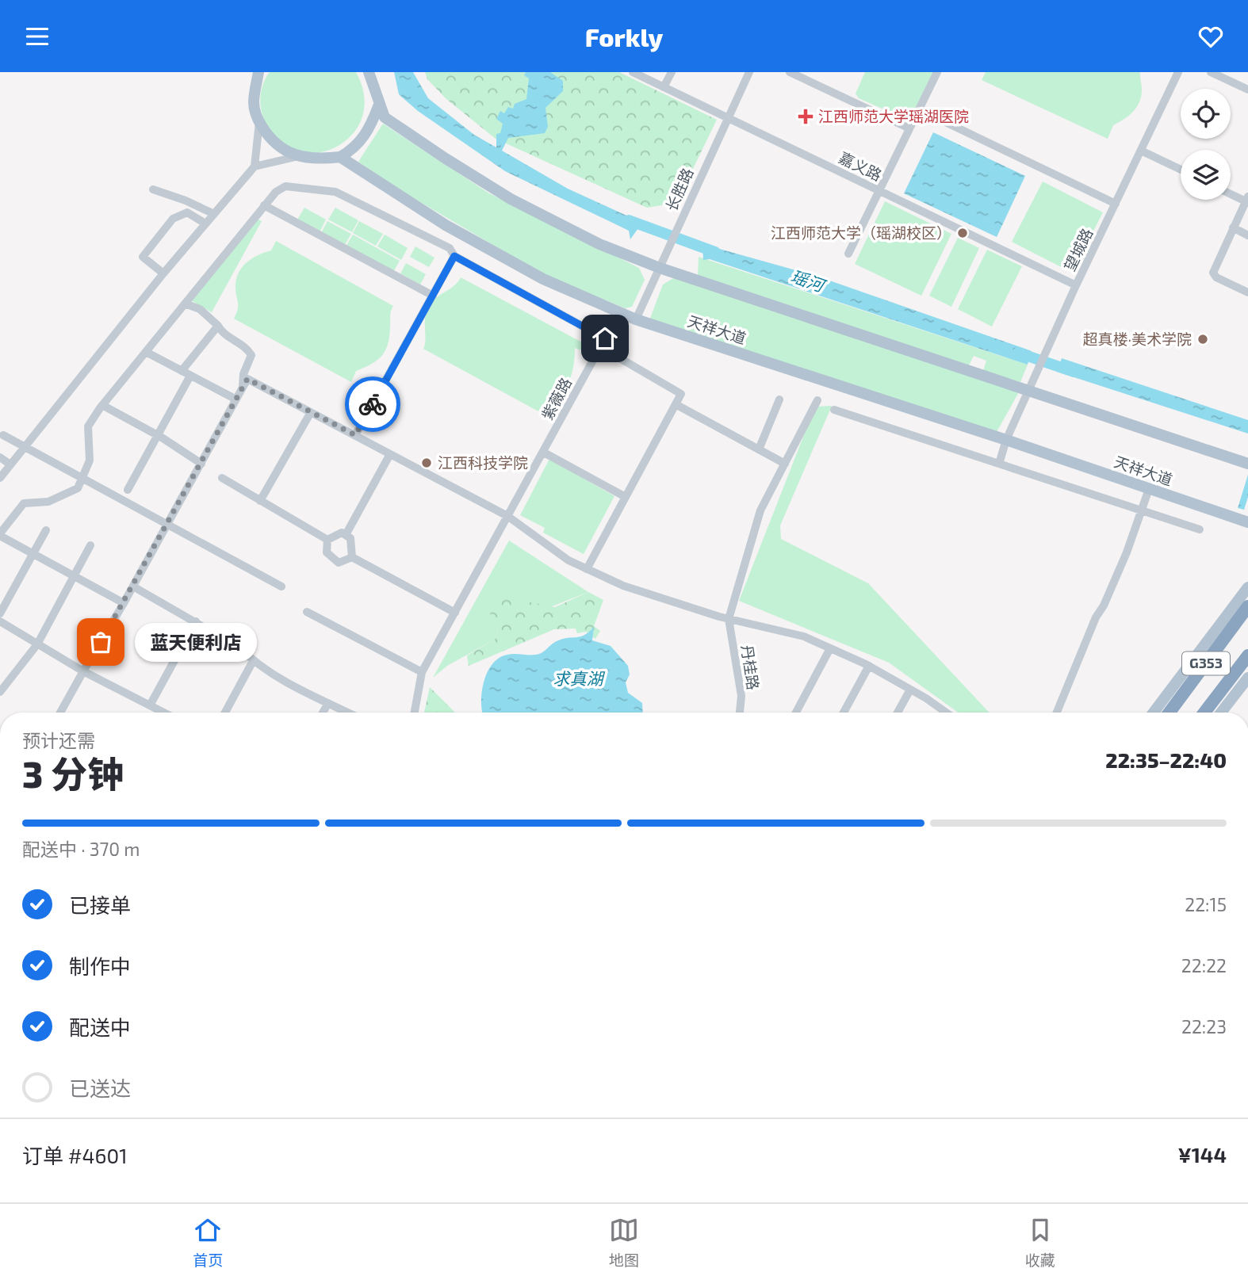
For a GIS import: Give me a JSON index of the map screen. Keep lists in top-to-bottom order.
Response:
{
  "streets": {
    "highway": ["G353"],
    "main road": ["天祥大道"],
    "street": [
      "嘉义路",
      "长胜路",
      "望城路",
      "紫薇路",
      "丹桂路"
    ]
  },
  "crossings": [
    ["嘉义路", "长胜路"],
    ["嘉义路", "望城路"],
    ["长胜路", "天祥大道"],
    ["望城路", "天祥大道"]
  ],
  "water": ["瑶河", "求真湖"],
  "places": {
    "health": ["江西师范大学瑶湖医院"],
    "other": [
      "江西师范大学（瑶湖校区）",
      "超真楼·美术学院",
      "江西科技学院",
      "蓝天便利店"
    ]
  },
  "page": {
    "header": "Forkly",
    "bubble": "蓝天便利店",
    "heading": ["3 分钟", "预计还需", "22:35–22:40"],
    "panel": ["订单 #4601", "¥144"],
    "bar": "配送中 · 370 m",
    "list": [
      ["已接单", "22:15"],
      ["制作中", "22:22"],
      ["配送中", "22:23"],
      "已送达"
    ],
    "tabs": ["首页", "地图", "收藏"]
  }
}
